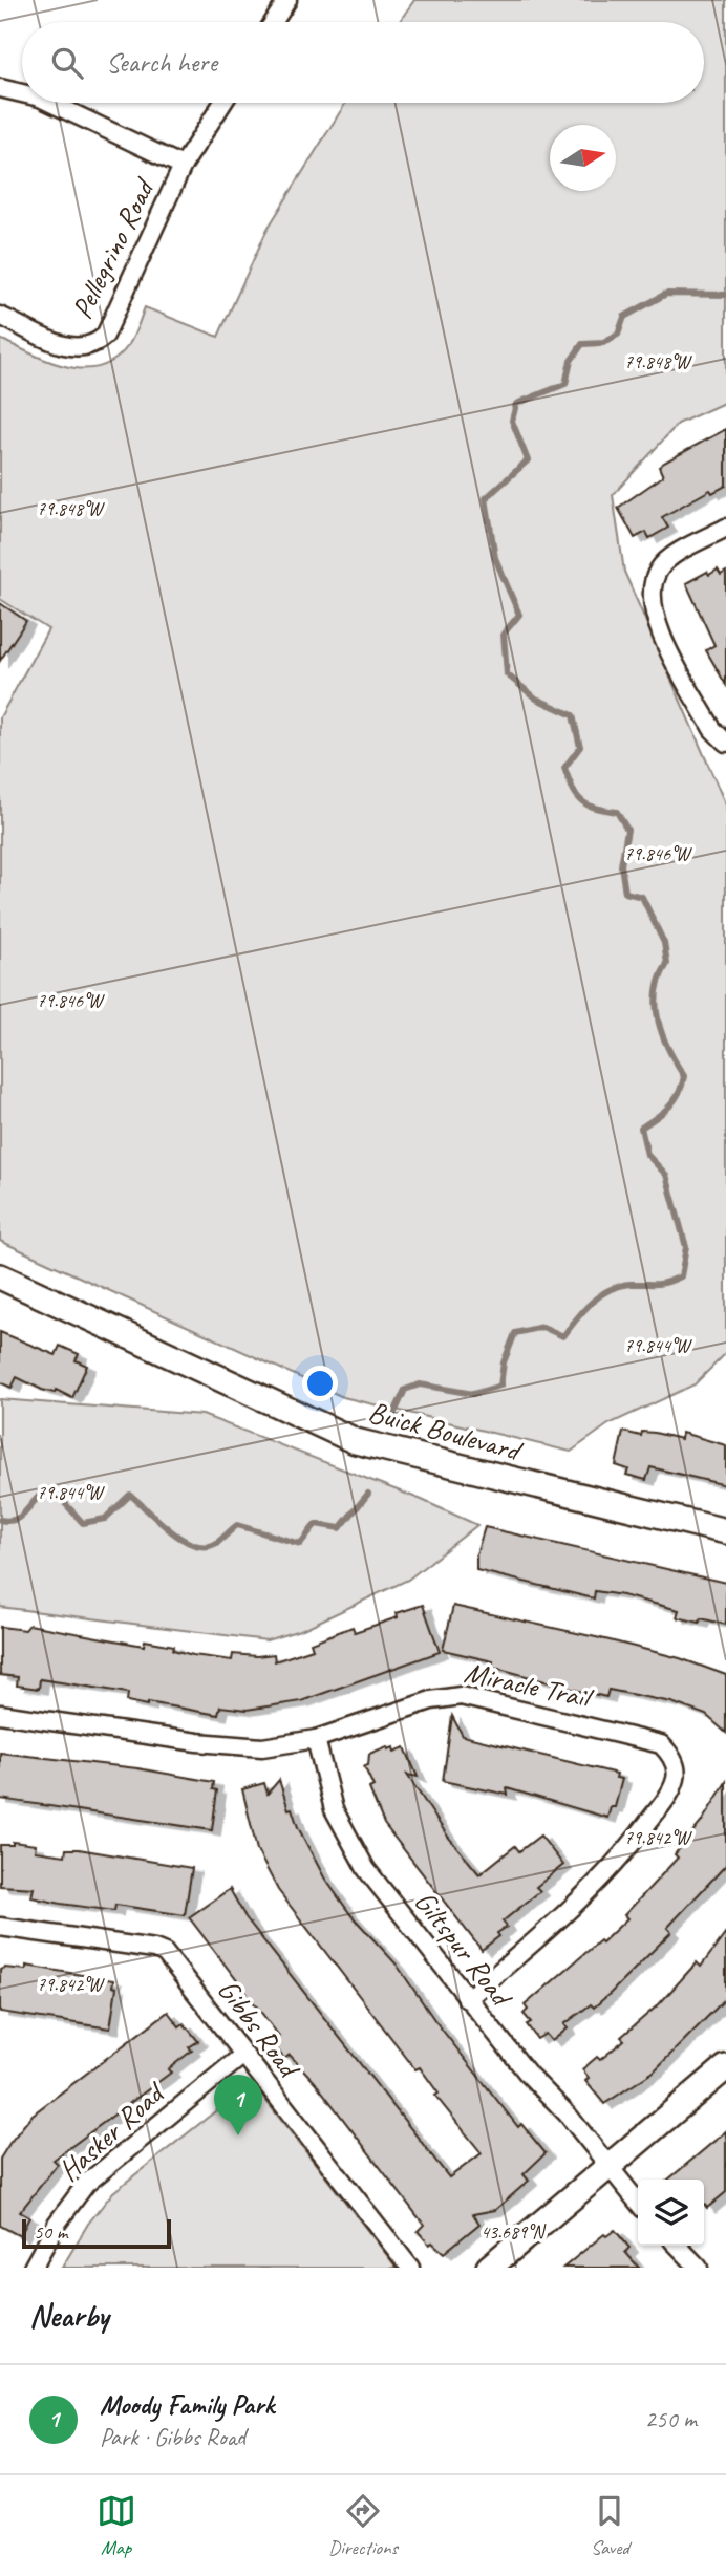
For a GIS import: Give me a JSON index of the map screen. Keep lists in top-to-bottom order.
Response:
{
  "streets": {
    "street": [
      "Pellegrino Road",
      "Buick Boulevard",
      "Miracle Trail",
      "Giltspur Road",
      "Gibbs Road",
      "Hasker Road"
    ]
  },
  "crossings": [
    ["Miracle Trail", "Giltspur Road"],
    ["Gibbs Road", "Hasker Road"]
  ],
  "scale_bar": "50 m",
  "north": "right",
  "page": {
    "search": "Search here",
    "pins": "1",
    "scale": "50 m",
    "heading": "Nearby",
    "list": [
      {
        "mark": "1",
        "name": "Moody Family Park",
        "note": "Park · Gibbs Road",
        "value": "250 m"
      }
    ],
    "nav": ["Map", "Directions", "Saved"]
  },
  "coordinates": [
    "79.848°W",
    "79.846°W",
    "79.844°W",
    "79.842°W",
    "43.689°N"
  ]
}
